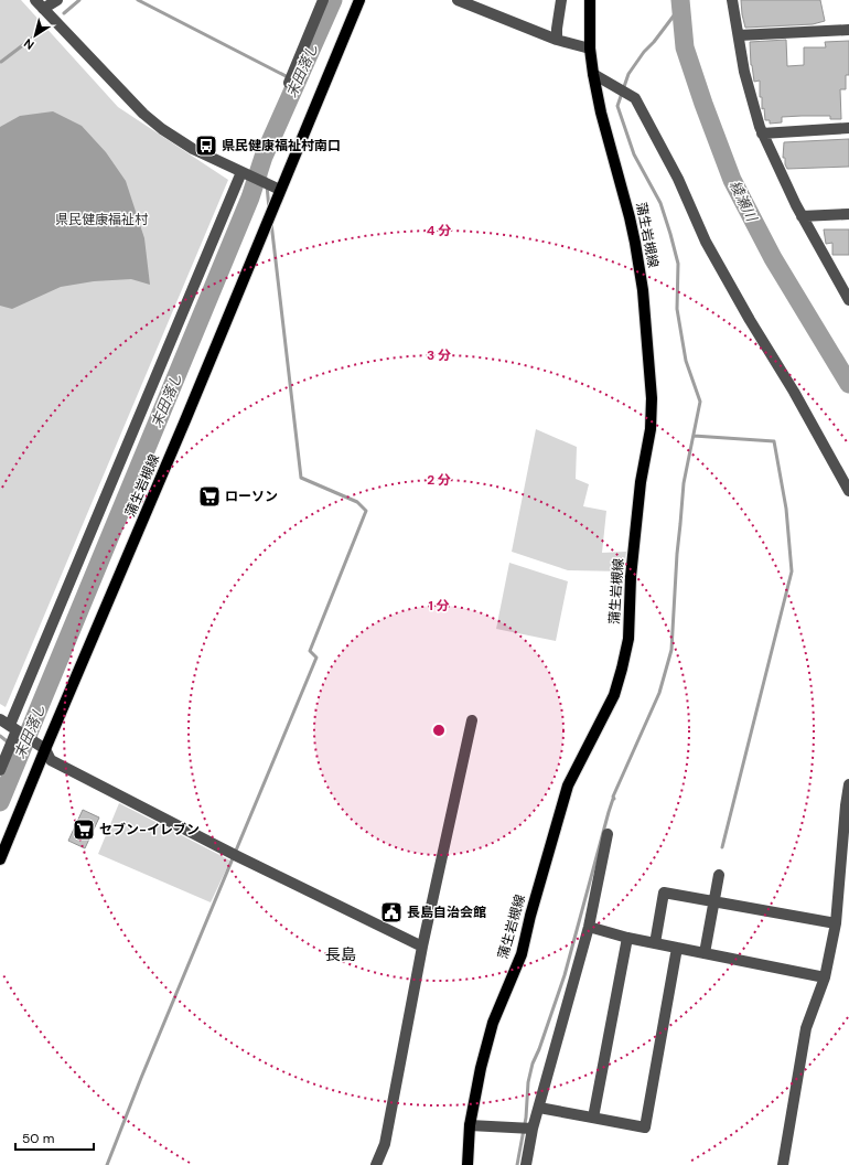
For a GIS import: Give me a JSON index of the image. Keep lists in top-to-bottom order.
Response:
{
  "streets": {
    "main road": ["蒲生岩槻線"]
  },
  "districts": ["長島"],
  "water": ["末田落し", "綾瀬川"],
  "parks": ["県民健康福祉村"],
  "places": {
    "bus stop": ["県民健康福祉村南口"],
    "supermarket": ["ローソン", "セブン-イレブン"],
    "public building": ["長島自治会館"]
  },
  "scale_bar": "50 m",
  "north": "bottom left",
  "rings": [
    "4 分",
    "3 分",
    "2 分",
    "1 分"
  ]
}
